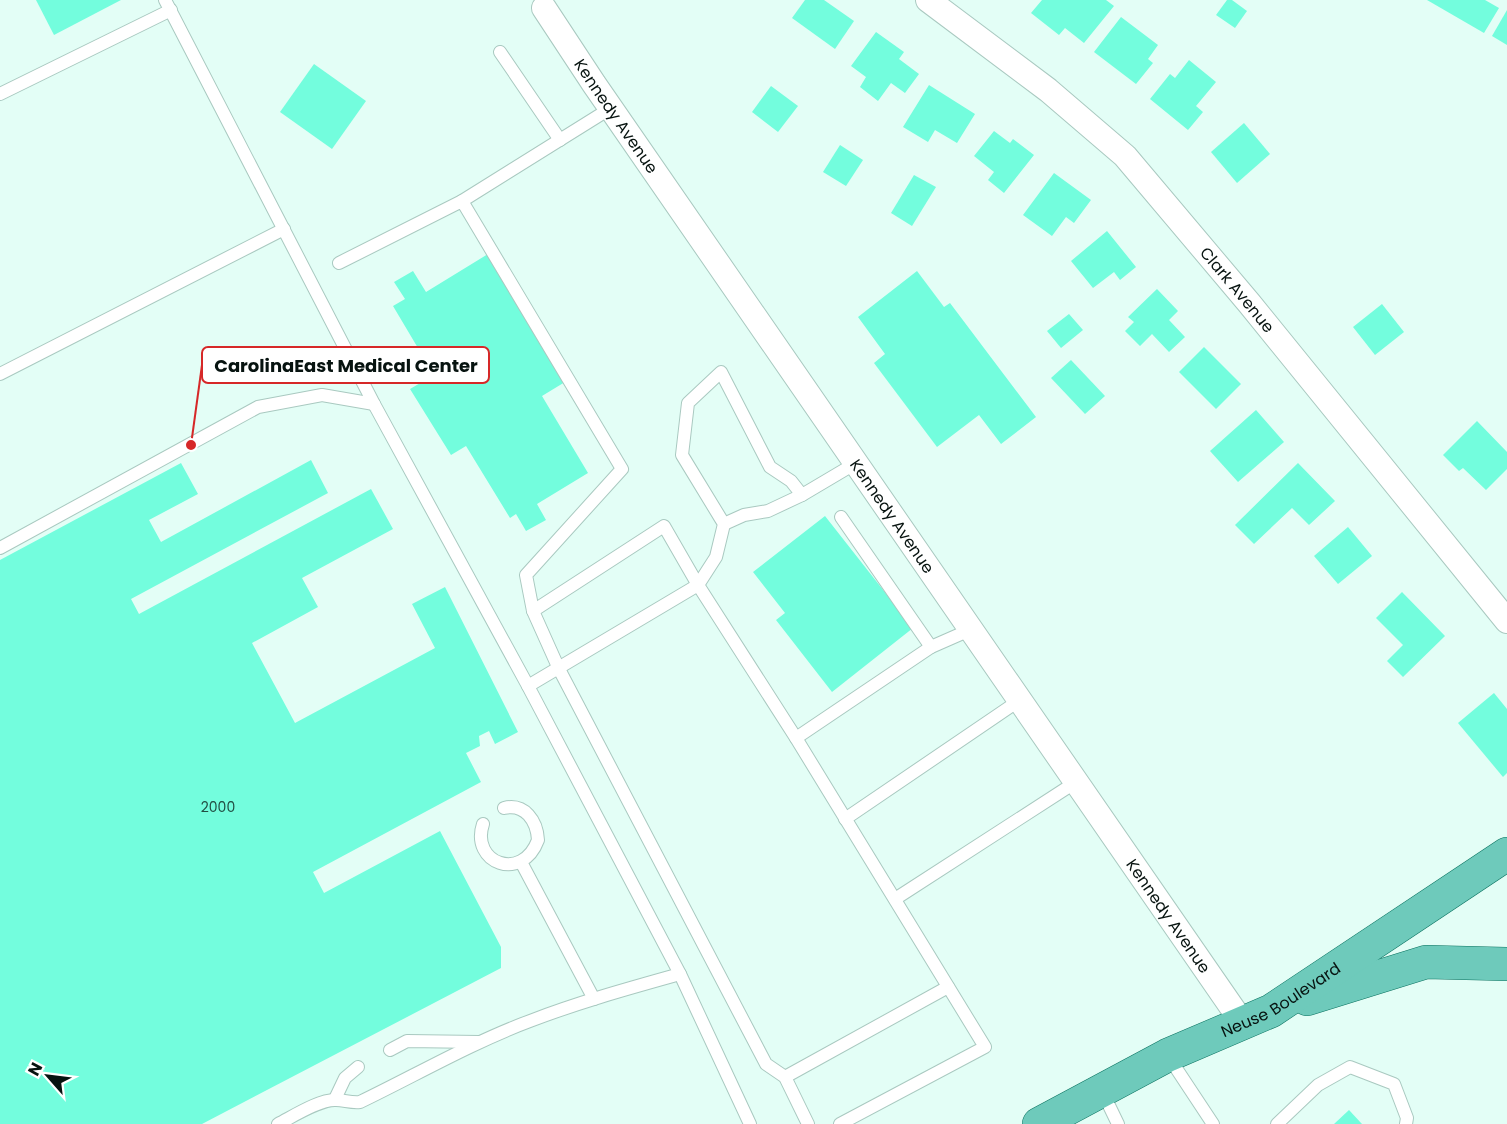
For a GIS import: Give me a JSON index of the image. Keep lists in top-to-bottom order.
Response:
{
  "streets": {
    "main road": ["Neuse Boulevard"],
    "street": ["Kennedy Avenue", "Clark Avenue"]
  },
  "crossings": [
    ["Kennedy Avenue", "Neuse Boulevard"]
  ],
  "places": ["CarolinaEast Medical Center"],
  "house_numbers": ["2000"],
  "north": "top left"
}
